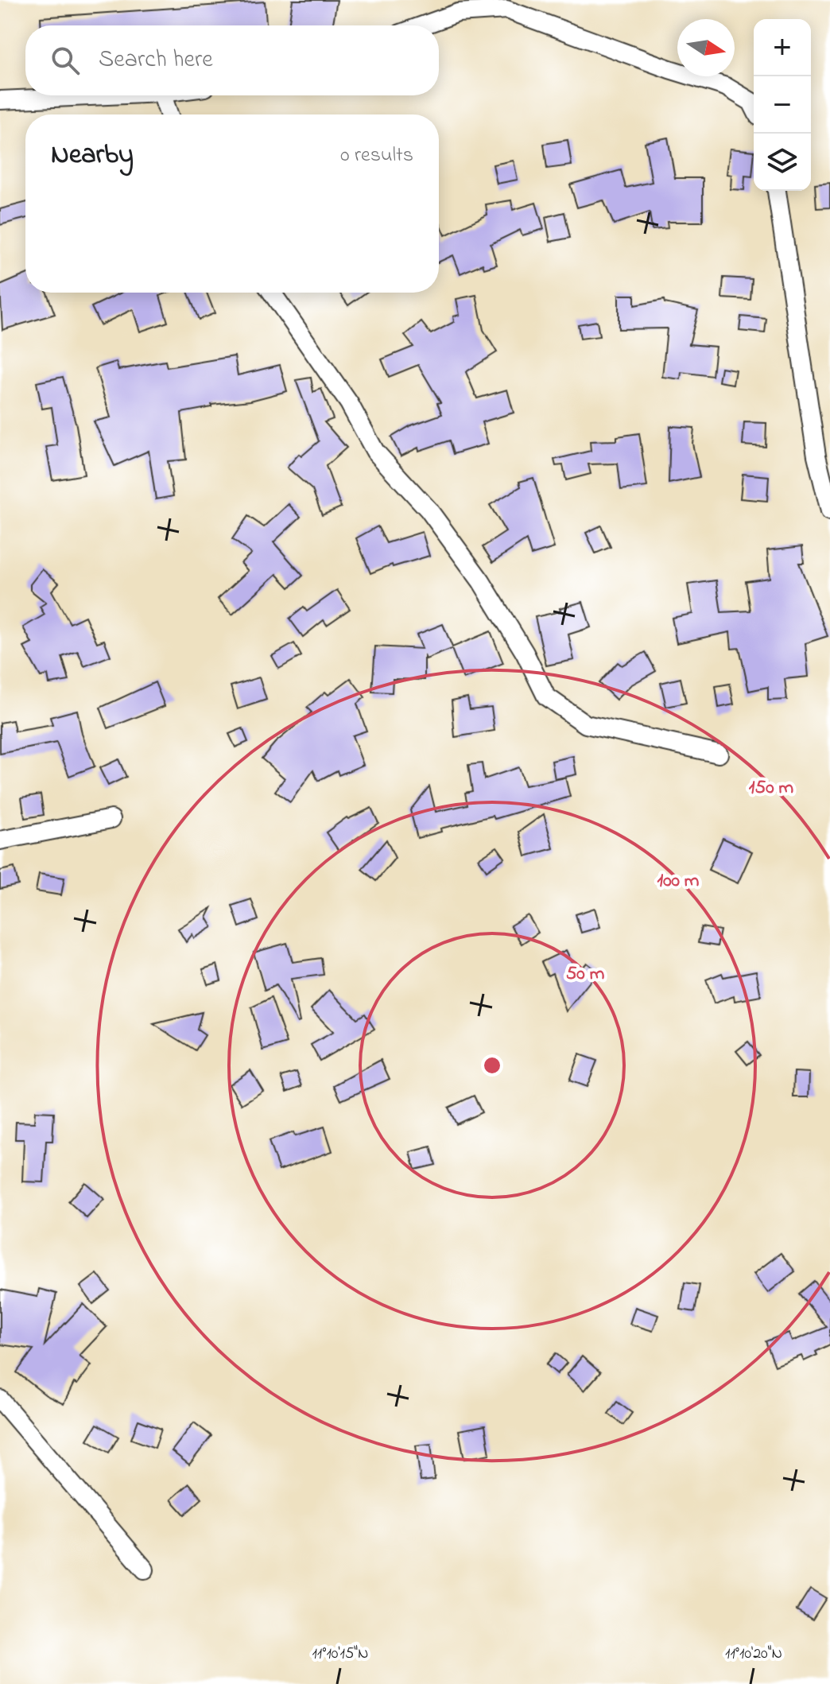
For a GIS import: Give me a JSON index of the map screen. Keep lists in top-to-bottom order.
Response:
{
  "north": "right",
  "page": {
    "map_buttons": ["+", "−"],
    "search": "Search here",
    "heading": ["Nearby", "0 results"]
  },
  "coordinates": ["11°10'15\"N", "11°10'20\"N"],
  "rings": ["150 m", "100 m", "50 m"]
}
